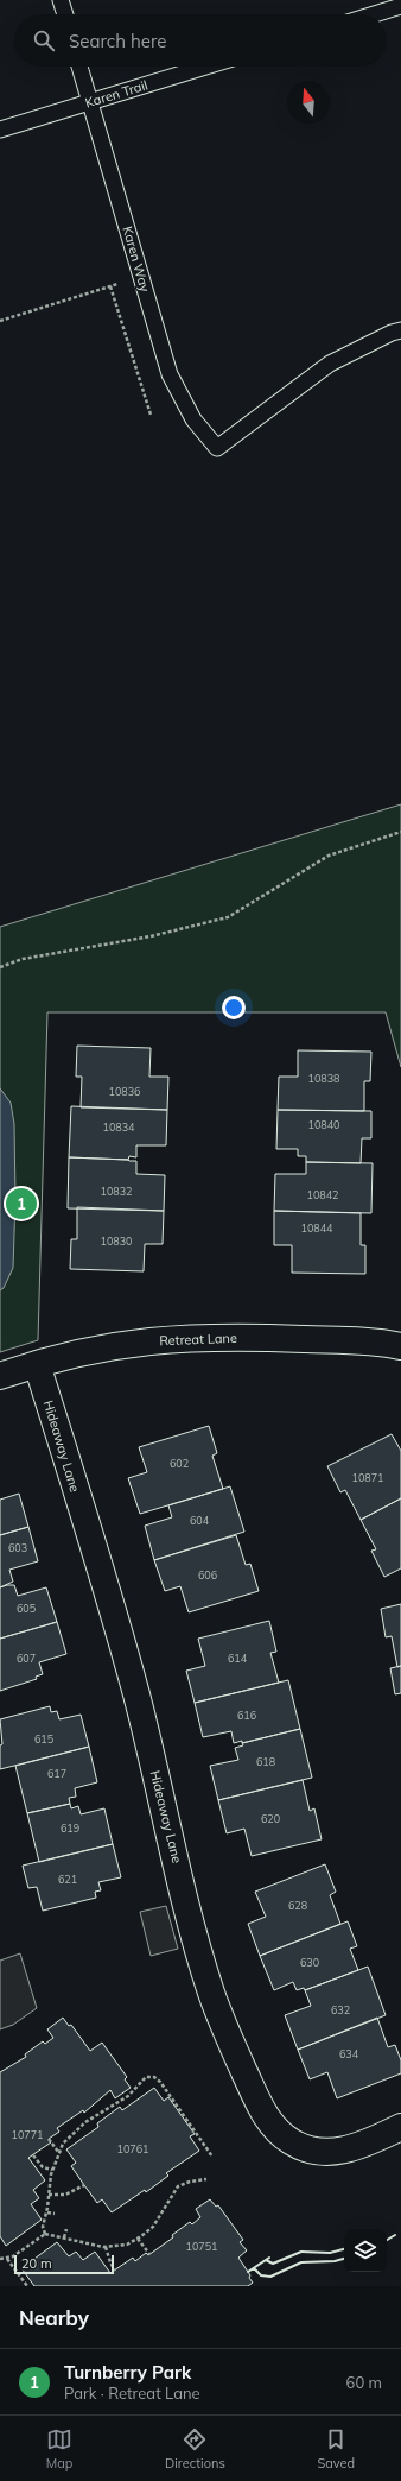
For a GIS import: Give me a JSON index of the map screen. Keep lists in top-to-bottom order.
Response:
{
  "streets": {
    "street": ["Retreat Lane", "Hideaway Lane"],
    "lane": ["Karen Trail", "Karen Way"]
  },
  "crossings": [
    ["Karen Trail", "Karen Way"],
    ["Retreat Lane", "Hideaway Lane"]
  ],
  "house_numbers": [
    "10838",
    "10836",
    "10840",
    "10834",
    "10832",
    "10842",
    "10844",
    "10830",
    "602",
    "10871",
    "604",
    "603",
    "606",
    "605",
    "607",
    "614",
    "616",
    "615",
    "618",
    "617",
    "620",
    "619",
    "621",
    "628",
    "630",
    "632",
    "634",
    "10771",
    "10761",
    "10751"
  ],
  "scale_bar": "20 m",
  "north": "top",
  "page": {
    "search": "Search here",
    "pins": "1",
    "scale": "20 m",
    "heading": "Nearby",
    "list": [
      {
        "mark": "1",
        "name": "Turnberry Park",
        "note": "Park · Retreat Lane",
        "value": "60 m"
      }
    ],
    "nav": ["Map", "Directions", "Saved"]
  }
}
